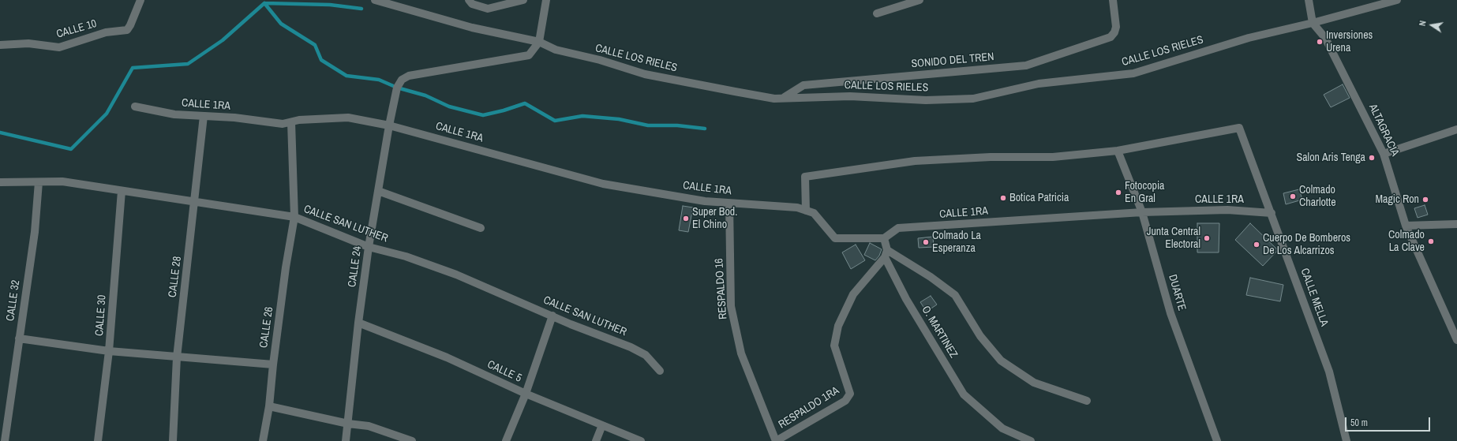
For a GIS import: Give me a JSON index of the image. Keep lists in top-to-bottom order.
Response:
{
  "streets": {
    "street": [
      "CALLE 10",
      "CALLE LOS RIELES",
      "SONIDO DEL TREN",
      "CALLE 1RA",
      "ALTAGRACIA",
      "CALLE SAN LUTHER",
      "CALLE 24",
      "CALLE 28",
      "RESPALDO 16",
      "DUARTE",
      "CALLE MELLA",
      "CALLE 32",
      "CALLE 30",
      "CALLE 26",
      "O. MARTINEZ",
      "CALLE 5",
      "RESPALDO 1RA"
    ]
  },
  "crossings": [
    ["CALLE LOS RIELES", "SONIDO DEL TREN"],
    ["CALLE LOS RIELES", "ALTAGRACIA"],
    ["CALLE LOS RIELES", "CALLE 24"],
    ["CALLE 1RA", "CALLE 24"],
    ["CALLE 1RA", "CALLE 28"],
    ["CALLE 1RA", "RESPALDO 16"],
    ["CALLE 1RA", "DUARTE"],
    ["CALLE 1RA", "CALLE MELLA"],
    ["CALLE 1RA", "CALLE 26"],
    ["CALLE SAN LUTHER", "CALLE 24"],
    ["CALLE SAN LUTHER", "CALLE 28"],
    ["CALLE SAN LUTHER", "CALLE 32"],
    ["CALLE SAN LUTHER", "CALLE 30"],
    ["CALLE SAN LUTHER", "CALLE 26"],
    ["CALLE 24", "CALLE 5"],
    ["RESPALDO 16", "RESPALDO 1RA"],
    ["DUARTE", "CALLE MELLA"],
    ["O. MARTINEZ", "RESPALDO 1RA"]
  ],
  "places": [
    "Inversiones Urena",
    "Salon Aris Tenga",
    "Fotocopia En Gral",
    "Colmado Charlotte",
    "Botica Patricia",
    "Magic Ron",
    "Super Bod. El Chino",
    "Junta Central Electoral",
    "Colmado La Clave",
    "Colmado La Esperanza",
    "Cuerpo De Bomberos De Los Alcarrizos"
  ],
  "scale_bar": "50 m",
  "north": "left"
}
